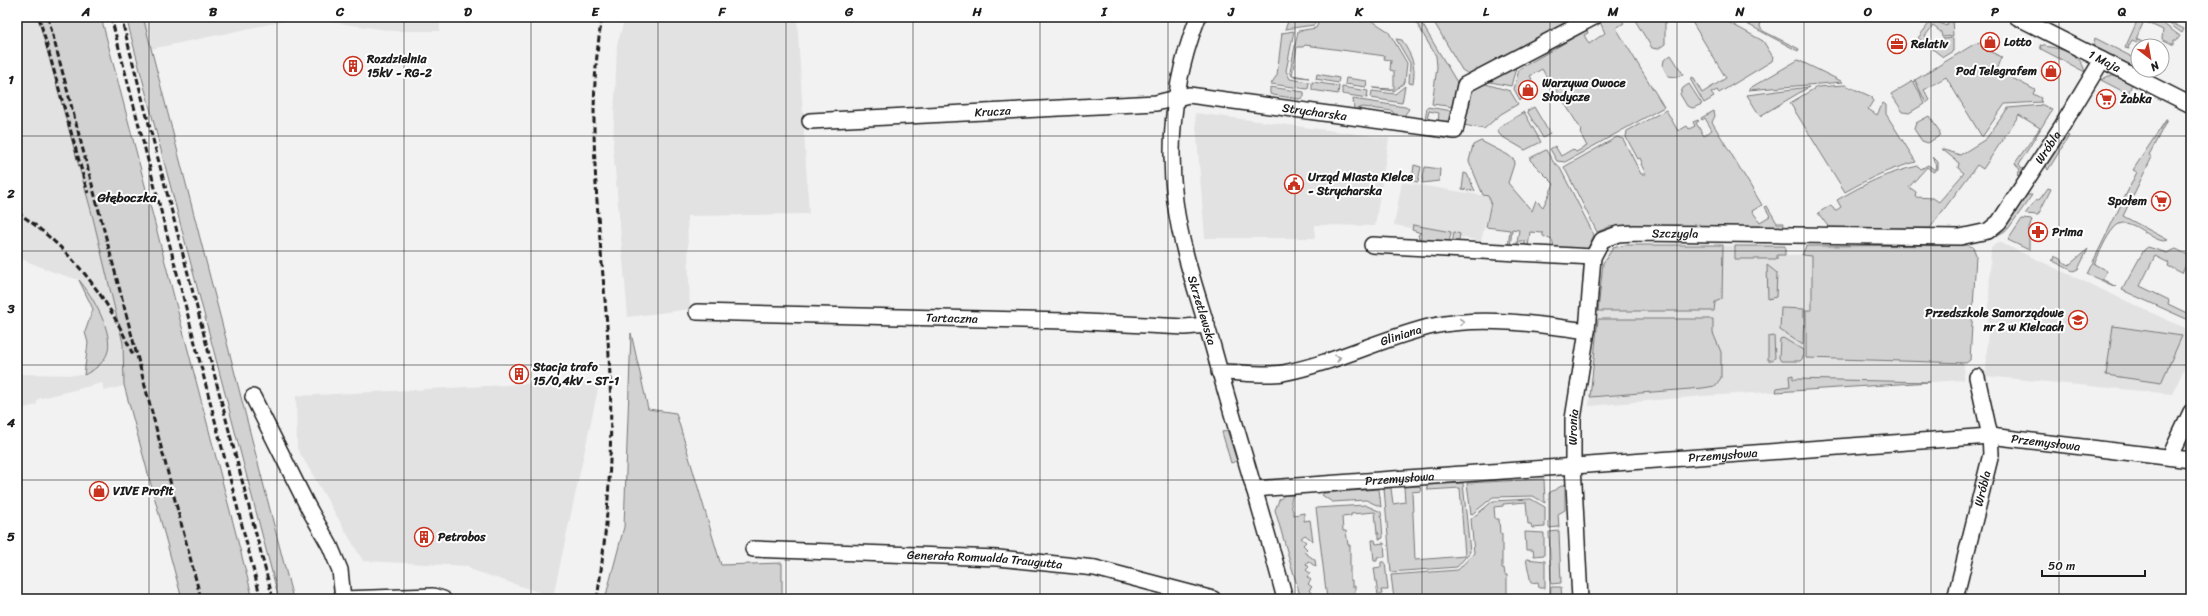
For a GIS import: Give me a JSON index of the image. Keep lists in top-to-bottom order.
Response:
{
  "streets": {
    "street": [
      "1 Maja",
      "Krucza",
      "Strycharska",
      "Wróbla",
      "Szczygla",
      "Skrzetlewska",
      "Tartaczna",
      "Gliniana",
      "Wronia",
      "Przemysłowa",
      "Generała Romualda Traugutta"
    ]
  },
  "crossings": [
    ["1 Maja", "Wróbla"],
    ["Krucza", "Strycharska"],
    ["Krucza", "Skrzetlewska"],
    ["Strycharska", "Skrzetlewska"],
    ["Wróbla", "Szczygla"],
    ["Wróbla", "Przemysłowa"],
    ["Szczygla", "Wronia"],
    ["Skrzetlewska", "Tartaczna"],
    ["Skrzetlewska", "Gliniana"],
    ["Skrzetlewska", "Przemysłowa"],
    ["Gliniana", "Wronia"],
    ["Wronia", "Przemysłowa"]
  ],
  "districts": ["Głęboczka"],
  "places": {
    "shop": [
      "Lotto",
      "Pod Telegrafem",
      "Warzywa Owoce Słodycze",
      "VIVE Profit"
    ],
    "office": ["Relativ"],
    "building": ["Rozdzielnia 15kV - RG-2", "Stacja trafo 15/0,4kV - ST-1", "Petrobos"],
    "supermarket": ["Żabka", "Społem"],
    "public building": ["Urząd Miasta Kielce - Strycharska"],
    "pharmacy": ["Prima"],
    "school or university": ["Przedszkole Samorządowe nr 2 w Kielcach"]
  },
  "scale_bar": "50 m",
  "north": "bottom right",
  "grid": {
    "columns": [
      "A",
      "B",
      "C",
      "D",
      "E",
      "F",
      "G",
      "H",
      "I",
      "J",
      "K",
      "L",
      "M",
      "N",
      "O",
      "P",
      "Q"
    ],
    "rows": [
      "1",
      "2",
      "3",
      "4",
      "5"
    ]
  }
}
